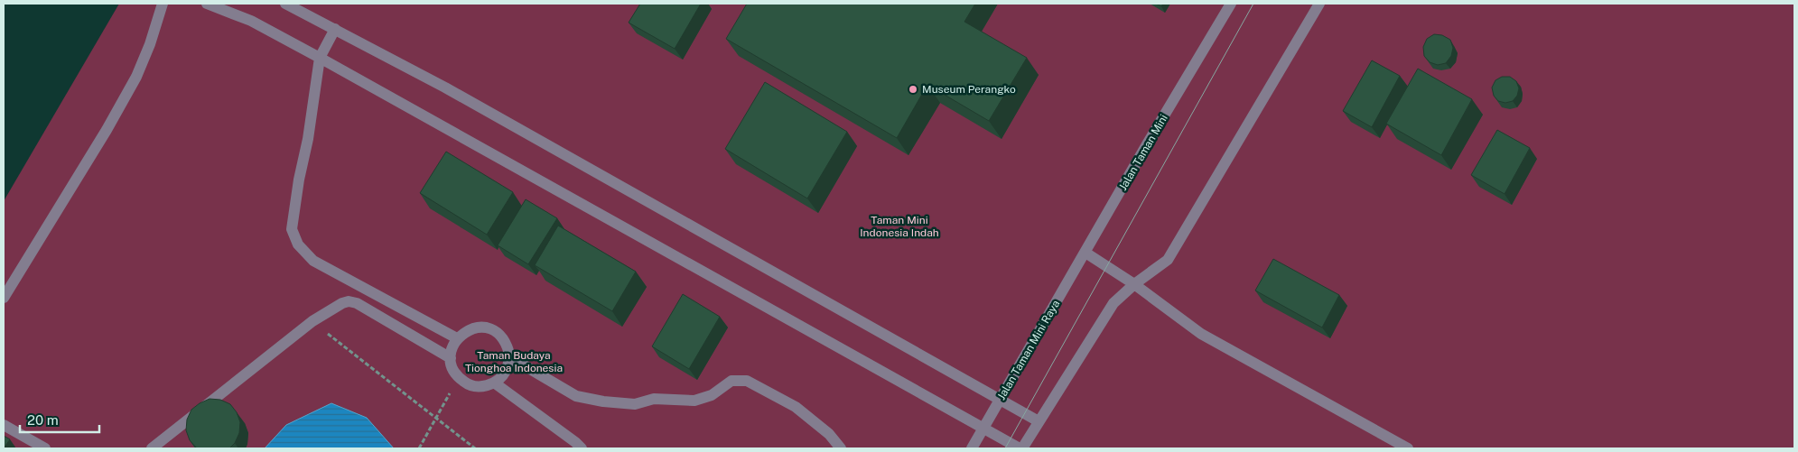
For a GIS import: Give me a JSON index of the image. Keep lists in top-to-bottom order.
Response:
{
  "streets": {
    "lane": ["Jalan Taman Mini", "Jalan Taman Mini Raya"]
  },
  "crossings": [
    ["Jalan Taman Mini", "Jalan Taman Mini Raya"]
  ],
  "parks": ["Taman Mini Indonesia Indah", "Taman Budaya Tionghoa Indonesia"],
  "places": ["Museum Perangko"],
  "scale_bar": "20 m"
}
